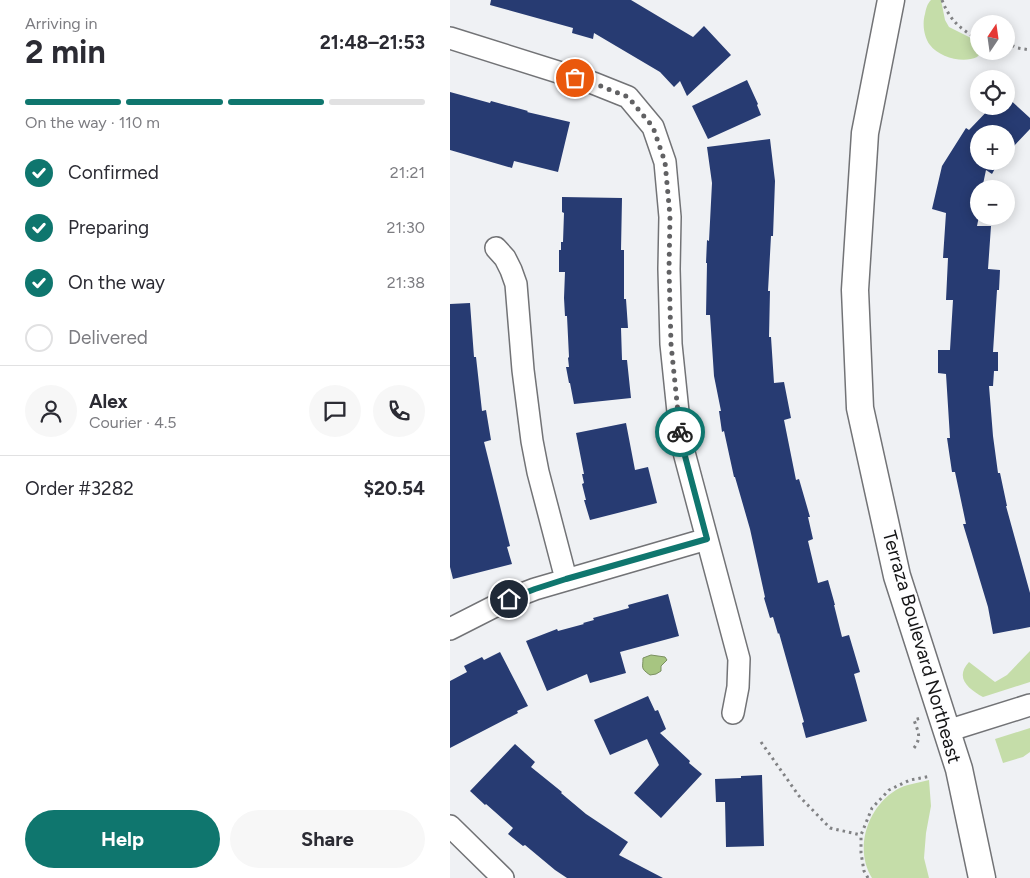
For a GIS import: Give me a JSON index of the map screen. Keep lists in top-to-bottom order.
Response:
{
  "streets": {
    "street": ["Terraza Boulevard Northeast"]
  },
  "north": "top",
  "page": {
    "heading": ["2 min", "Arriving in", "21:48–21:53"],
    "panel": [
      "Alex",
      "Courier · 4.5",
      "Order #3282",
      "$20.54"
    ],
    "map_buttons": ["+", "−"],
    "bar": "On the way · 110 m",
    "list": [
      ["Confirmed", "21:21"],
      ["Preparing", "21:30"],
      ["On the way", "21:38"],
      "Delivered"
    ],
    "buttons": ["Help", "Share"]
  }
}
